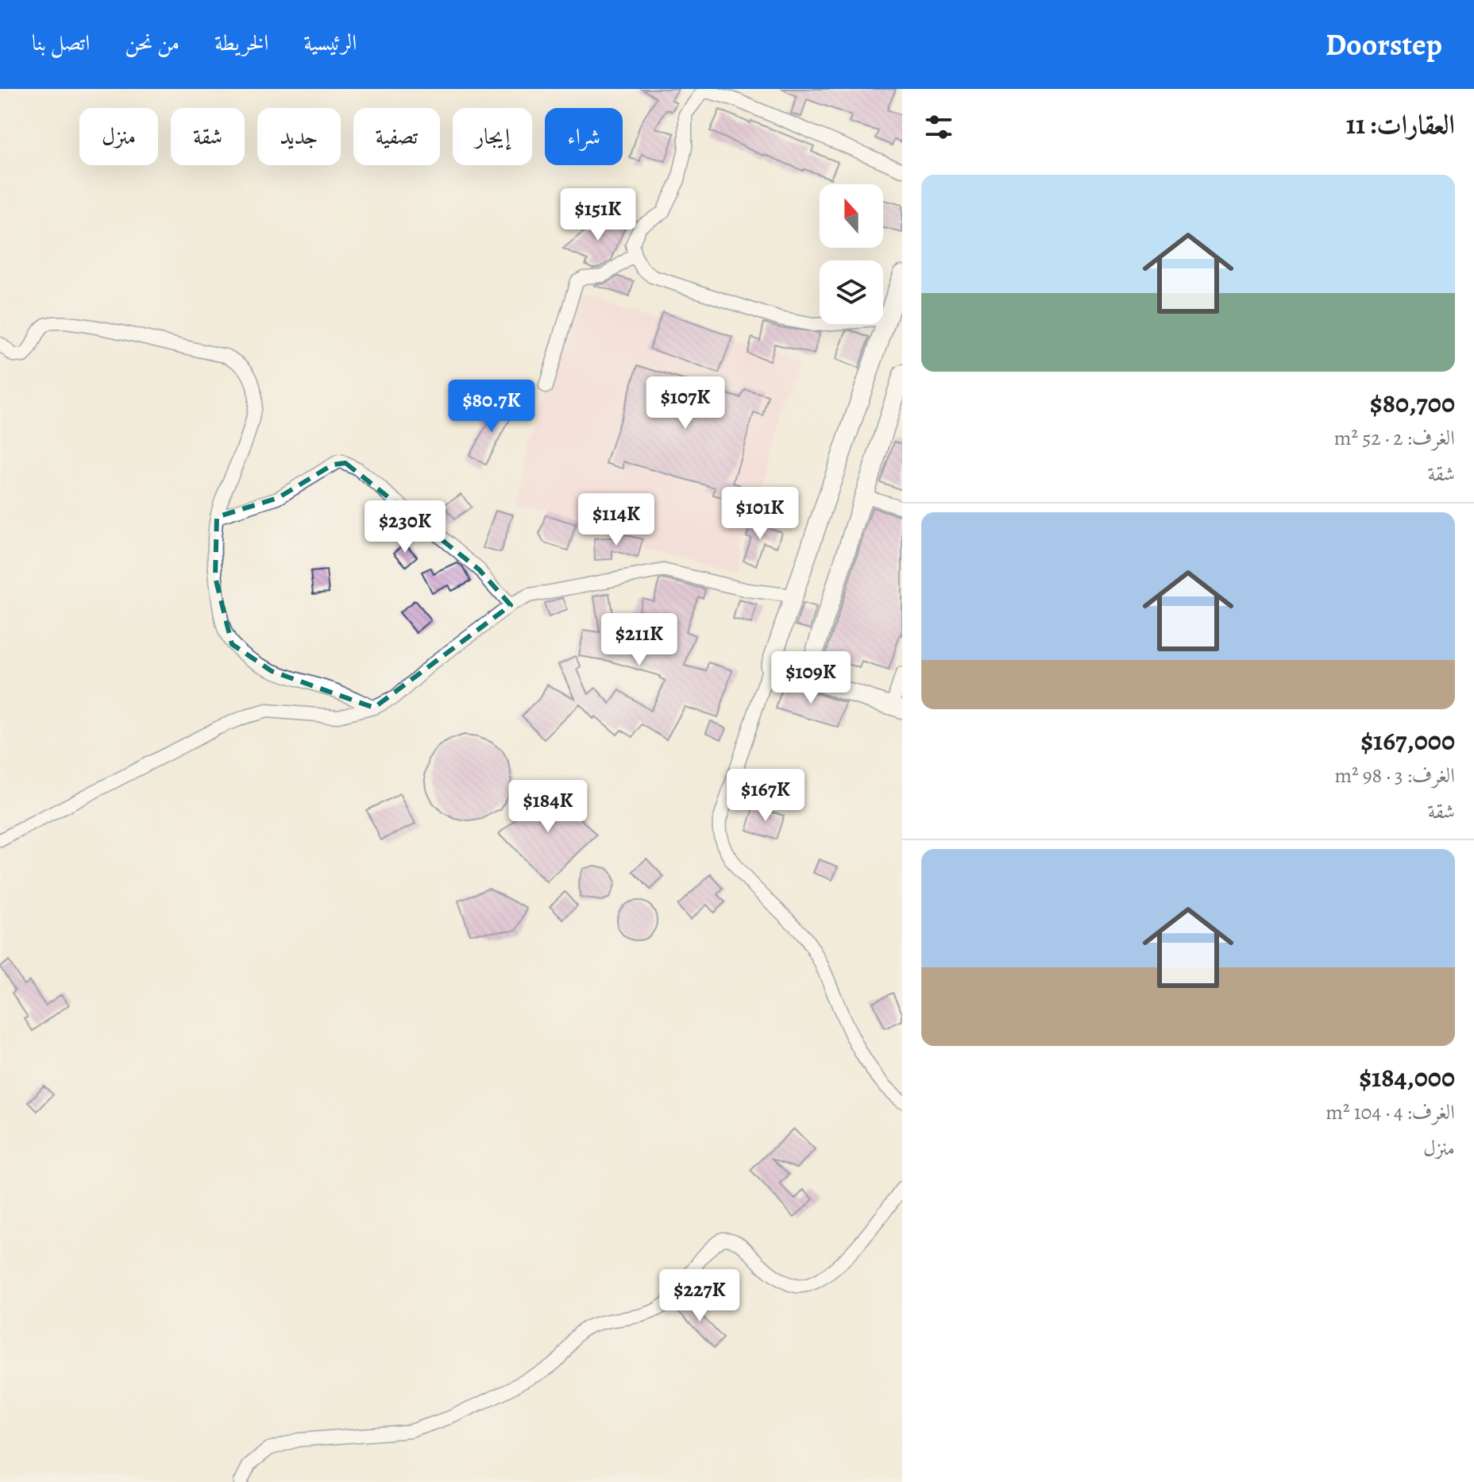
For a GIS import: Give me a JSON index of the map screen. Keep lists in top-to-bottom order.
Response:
{
  "north": "top",
  "page": {
    "header": "Doorstep",
    "nav": [
      "الرئيسية",
      "الخريطة",
      "من نحن",
      "اتصل بنا"
    ],
    "heading": "العقارات: 11",
    "chip": [
      "شراء",
      "إيجار",
      "تصفية",
      "جديد",
      "شقة",
      "منزل"
    ],
    "list": [
      {
        "name": "$80,700",
        "note": "الغرف: 2 · 52 m² · شقة"
      },
      {
        "name": "$167,000",
        "note": "الغرف: 3 · 98 m² · شقة"
      },
      {
        "name": "$184,000",
        "note": "الغرف: 4 · 104 m² · منزل"
      }
    ],
    "price": [
      "$151K",
      "$107K",
      "$80.7K",
      "$101K",
      "$114K",
      "$230K",
      "$211K",
      "$109K",
      "$167K",
      "$184K",
      "$227K"
    ]
  }
}
